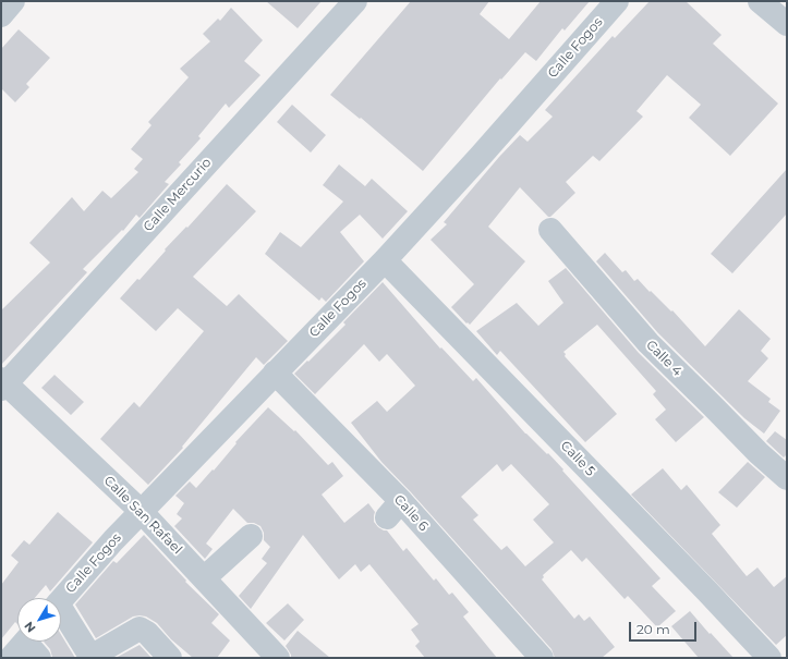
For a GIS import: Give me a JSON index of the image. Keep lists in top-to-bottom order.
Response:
{
  "streets": {
    "street": [
      "Calle Fogos",
      "Calle Mercurio",
      "Calle 4",
      "Calle 5",
      "Calle 6",
      "Calle San Rafael"
    ]
  },
  "crossings": [
    ["Calle Fogos", "Calle 5"],
    ["Calle Fogos", "Calle 6"],
    ["Calle Fogos", "Calle San Rafael"],
    ["Calle Mercurio", "Calle San Rafael"]
  ],
  "scale_bar": "20 m",
  "north": "bottom left"
}
